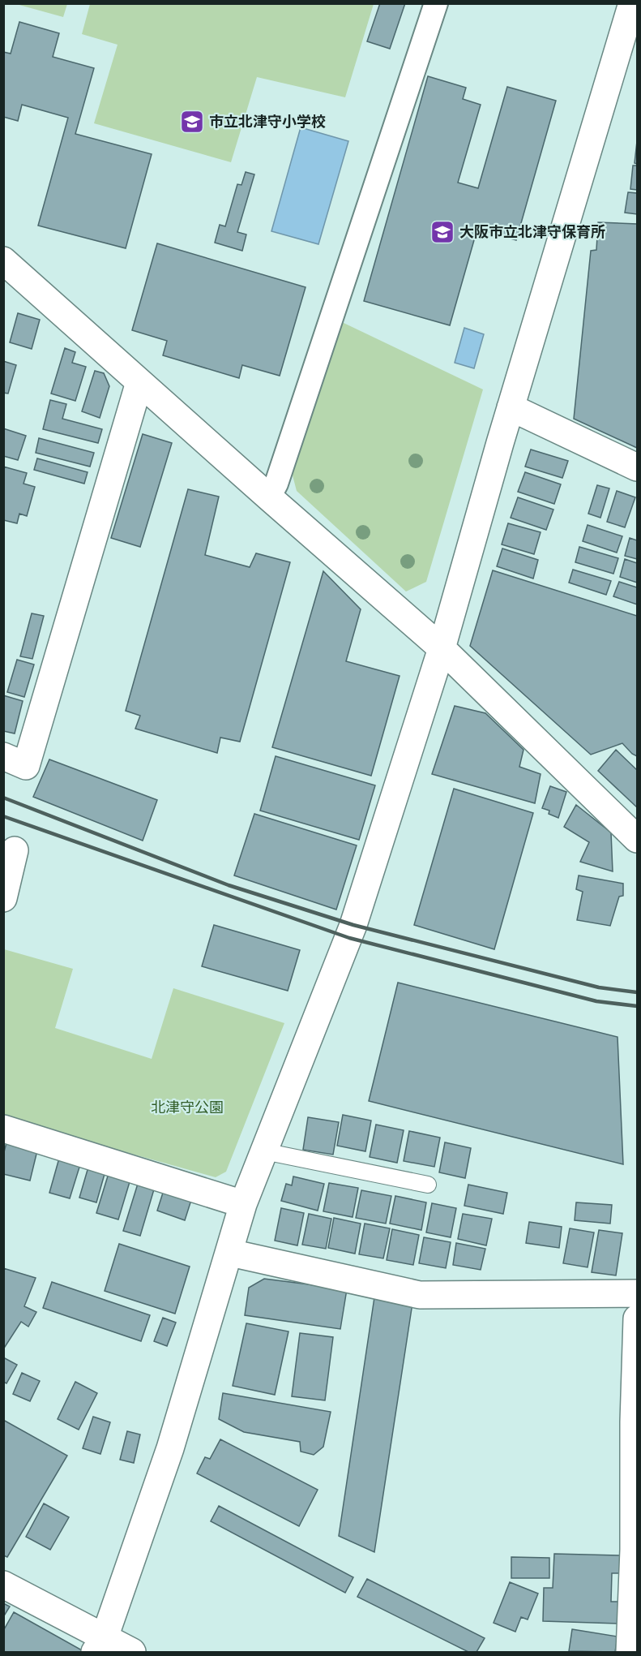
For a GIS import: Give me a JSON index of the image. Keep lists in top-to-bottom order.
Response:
{
  "parks": ["北津守公園"],
  "places": {
    "school or university": ["市立北津守小学校", "大阪市立北津守保育所"]
  }
}
